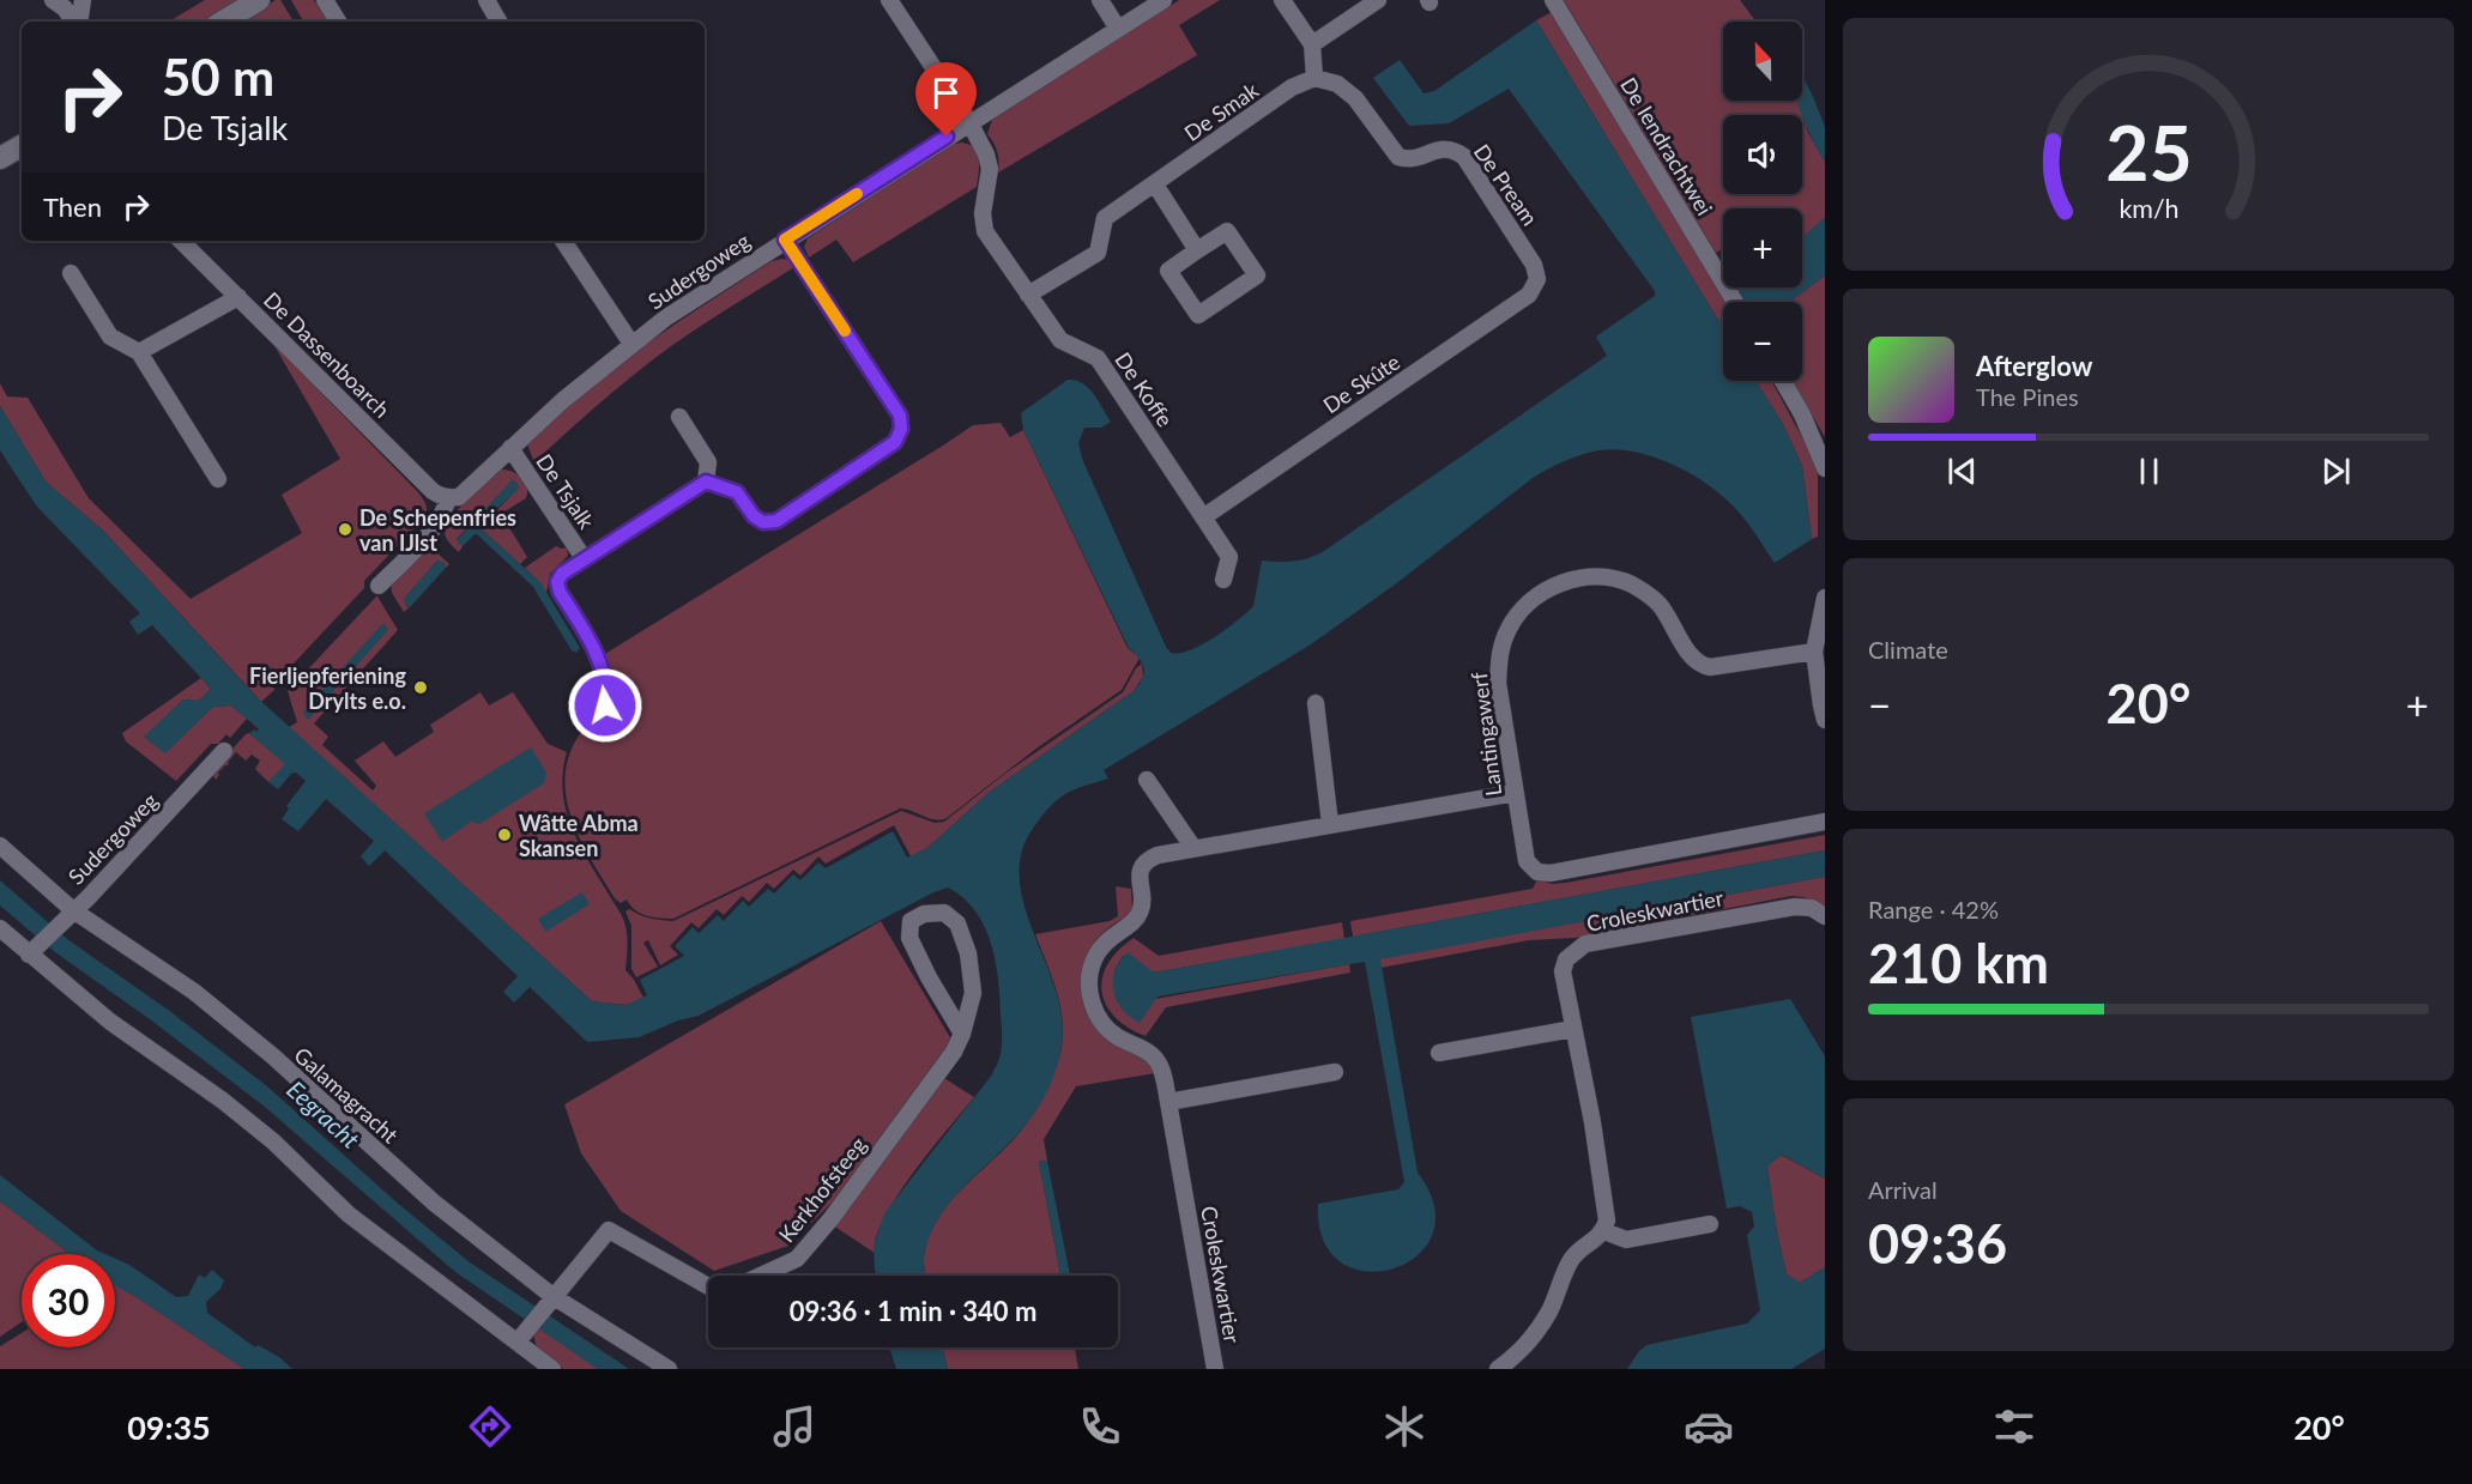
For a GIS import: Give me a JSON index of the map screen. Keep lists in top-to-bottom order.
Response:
{
  "streets": {
    "street": [
      "De Smak",
      "De Iendrachtwei",
      "De Pream",
      "Sudergoweg",
      "De Dassenboarch",
      "De Skûte",
      "De Koffe",
      "De Tsjalk",
      "Lantingawerf",
      "Croleskwartier",
      "Galamagracht",
      "Kerkhofsteeg"
    ]
  },
  "crossings": [
    ["De Smak", "De Pream"],
    ["De Smak", "De Koffe"],
    ["De Pream", "De Skûte"],
    ["Sudergoweg", "De Dassenboarch"],
    ["Sudergoweg", "De Koffe"],
    ["Sudergoweg", "De Tsjalk"],
    ["Sudergoweg", "Galamagracht"],
    ["De Skûte", "De Koffe"],
    ["Lantingawerf", "Croleskwartier"],
    ["Galamagracht", "Kerkhofsteeg"]
  ],
  "water": ["Eegracht"],
  "places": ["De Schepenfries van IJlst", "Fierljepferiening Drylts e.o.", "Wâtte Abma Skansen"],
  "north": "top",
  "page": {
    "map_buttons": ["+", "−"],
    "turn": ["50 m", "De Tsjalk"],
    "then": "Then",
    "song": ["Afterglow", "The Pines"],
    "tile": [
      "Climate",
      ["Range · 42%", "210 km"],
      ["Arrival", "09:36"]
    ],
    "heat": ["−", "20°", "+"],
    "limit": "30",
    "trip": "09:36 · 1 min · 340 m",
    "tabs": ["09:35", "20°"],
    "gauge": ["25", "km/h"]
  }
}
